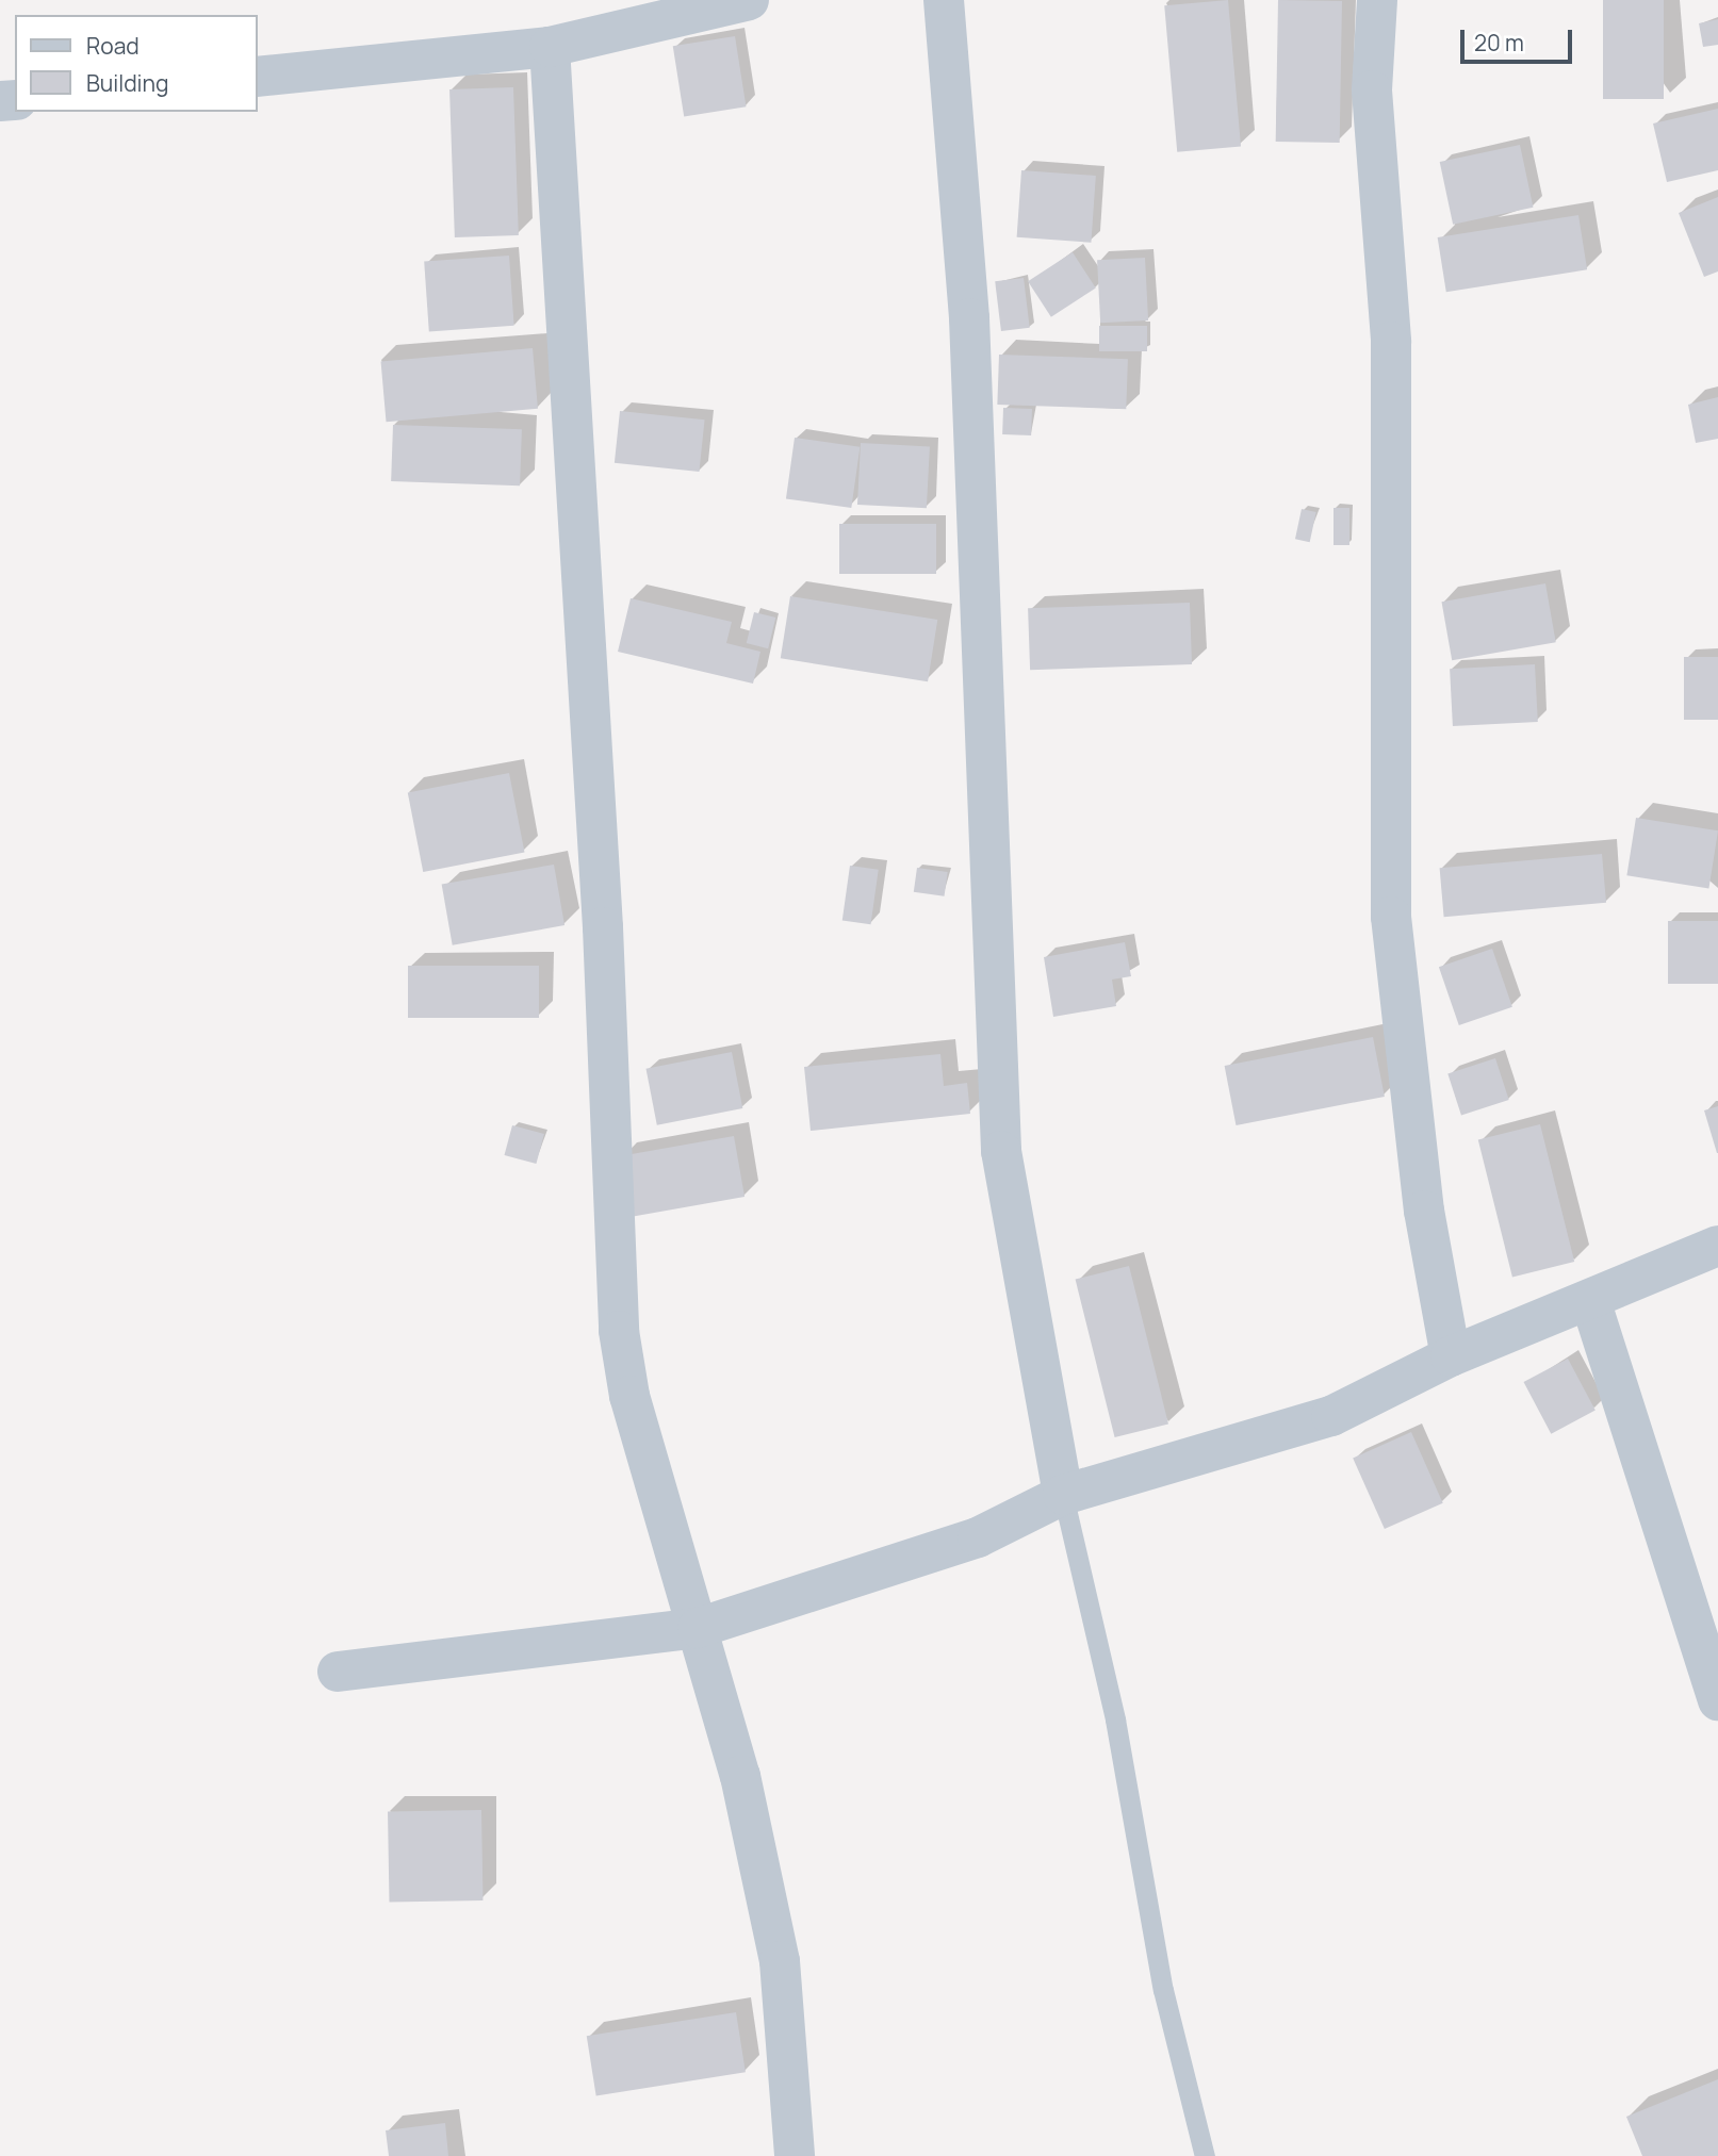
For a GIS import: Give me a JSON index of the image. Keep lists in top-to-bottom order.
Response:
{
  "legend": ["Road", "Building"],
  "scale_bar": "20 m"
}
